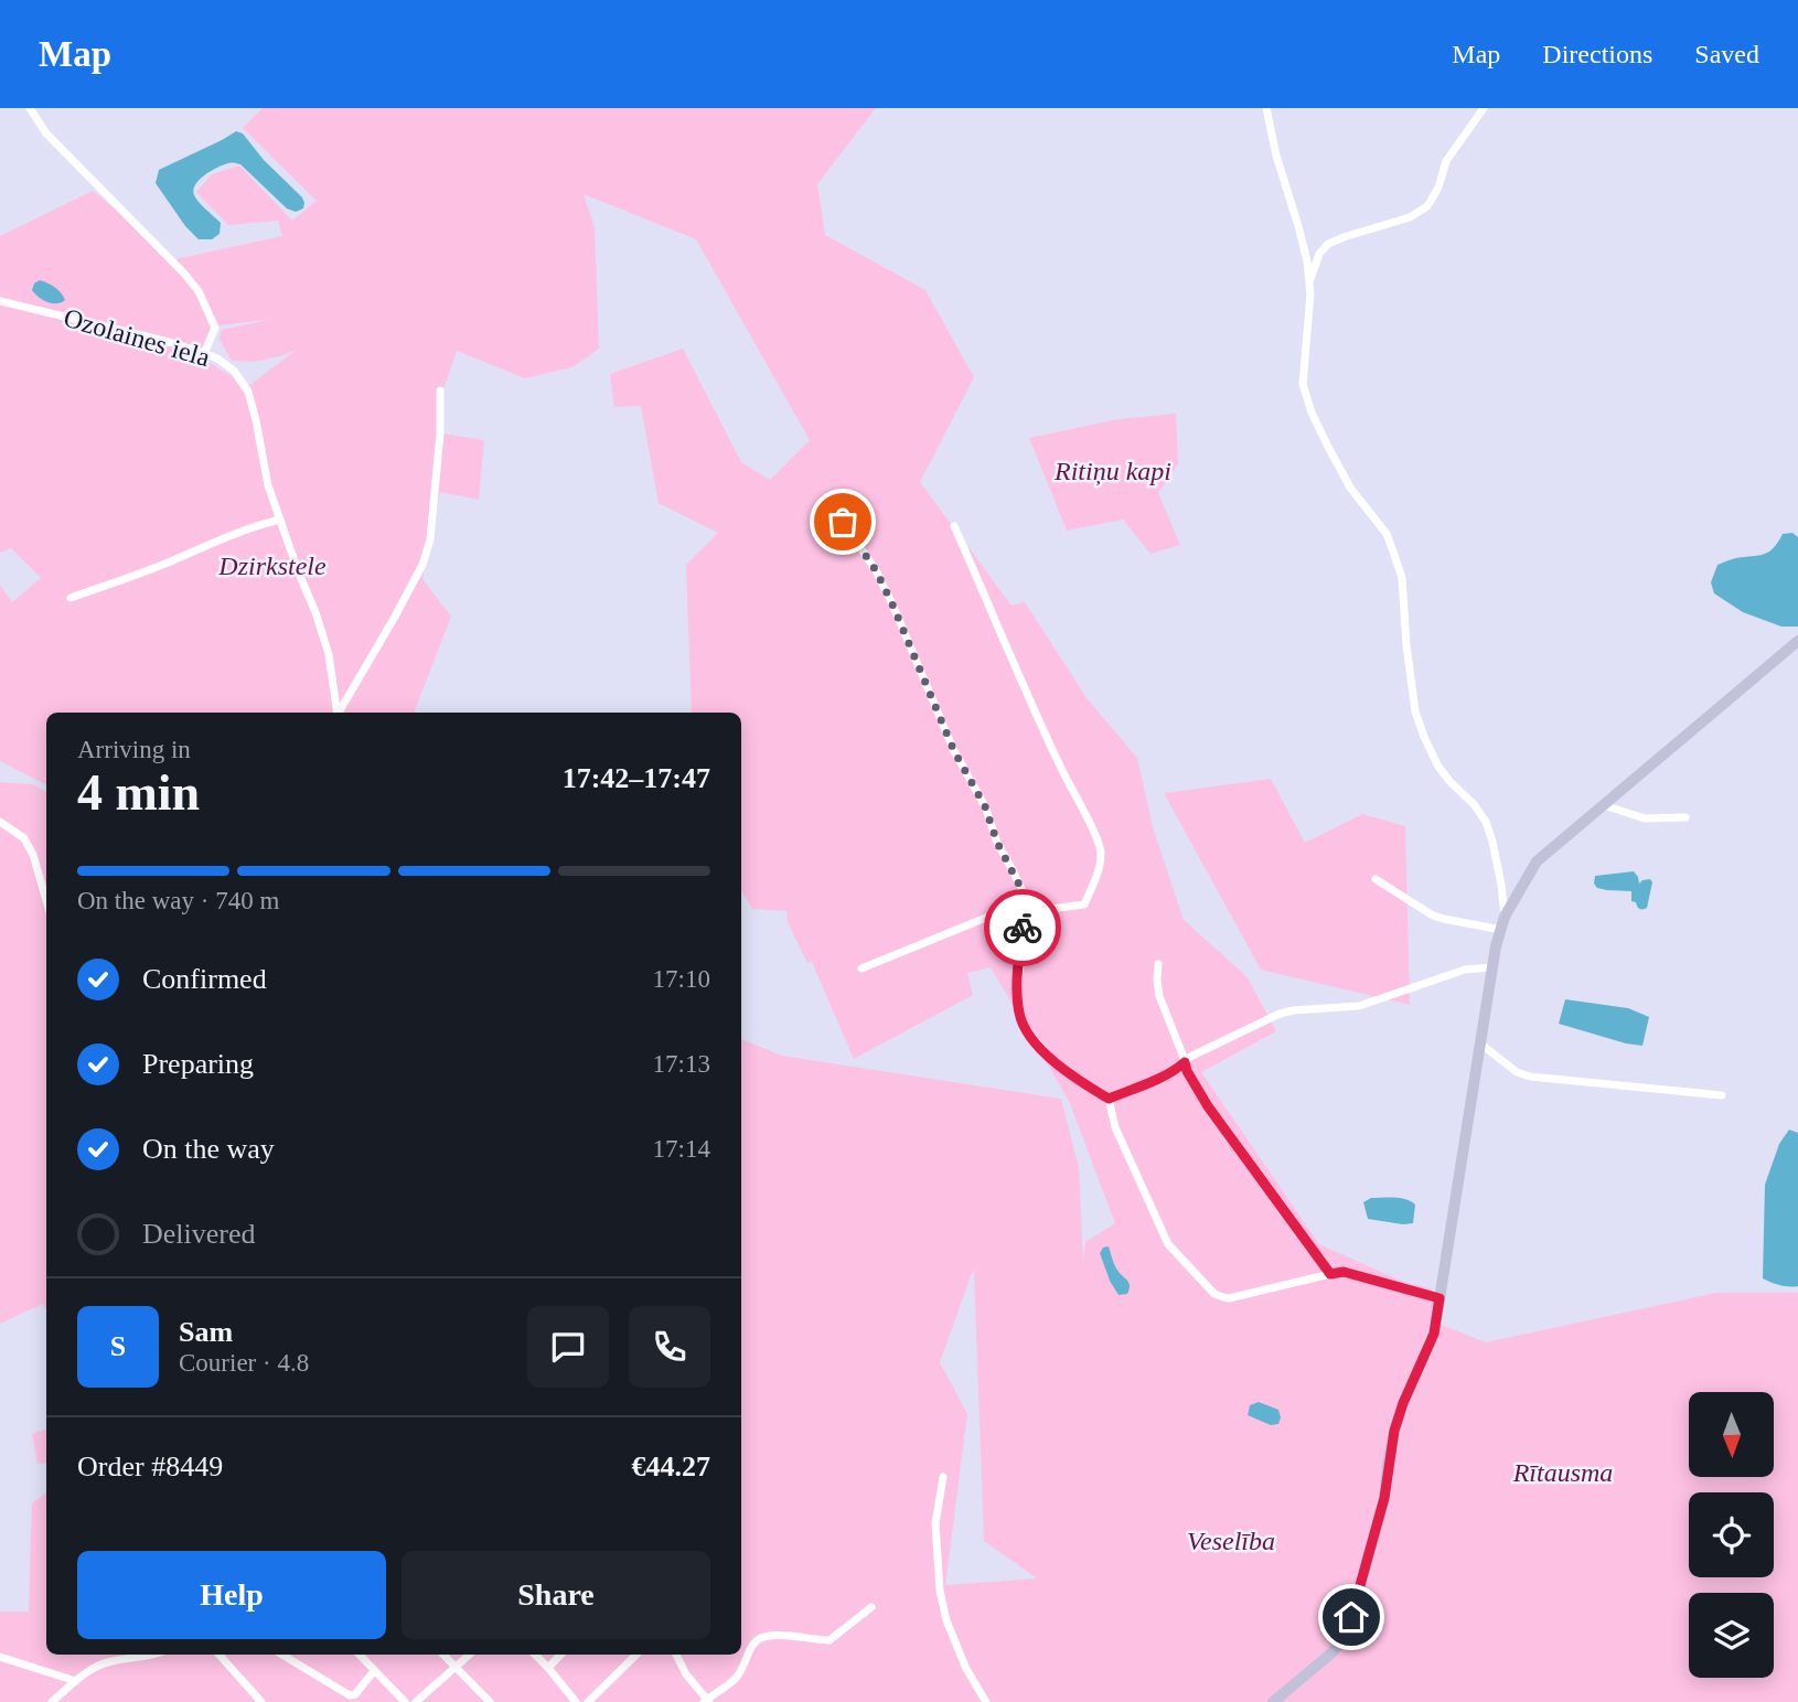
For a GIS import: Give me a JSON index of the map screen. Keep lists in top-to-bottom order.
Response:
{
  "streets": {
    "street": ["Ozolaines iela"]
  },
  "parks": [
    "Ritiņu kapi",
    "Dzirkstele",
    "Rītausma",
    "Veselība"
  ],
  "north": "bottom",
  "page": {
    "header": "Map",
    "nav": ["Map", "Directions", "Saved"],
    "heading": ["4 min", "Arriving in", "17:42–17:47"],
    "panel": [
      "Sam",
      "Courier · 4.8",
      "Order #8449",
      "€44.27"
    ],
    "bar": "On the way · 740 m",
    "list": [
      ["Confirmed", "17:10"],
      ["Preparing", "17:13"],
      ["On the way", "17:14"],
      "Delivered"
    ],
    "round": "S",
    "buttons": ["Help", "Share"]
  }
}
